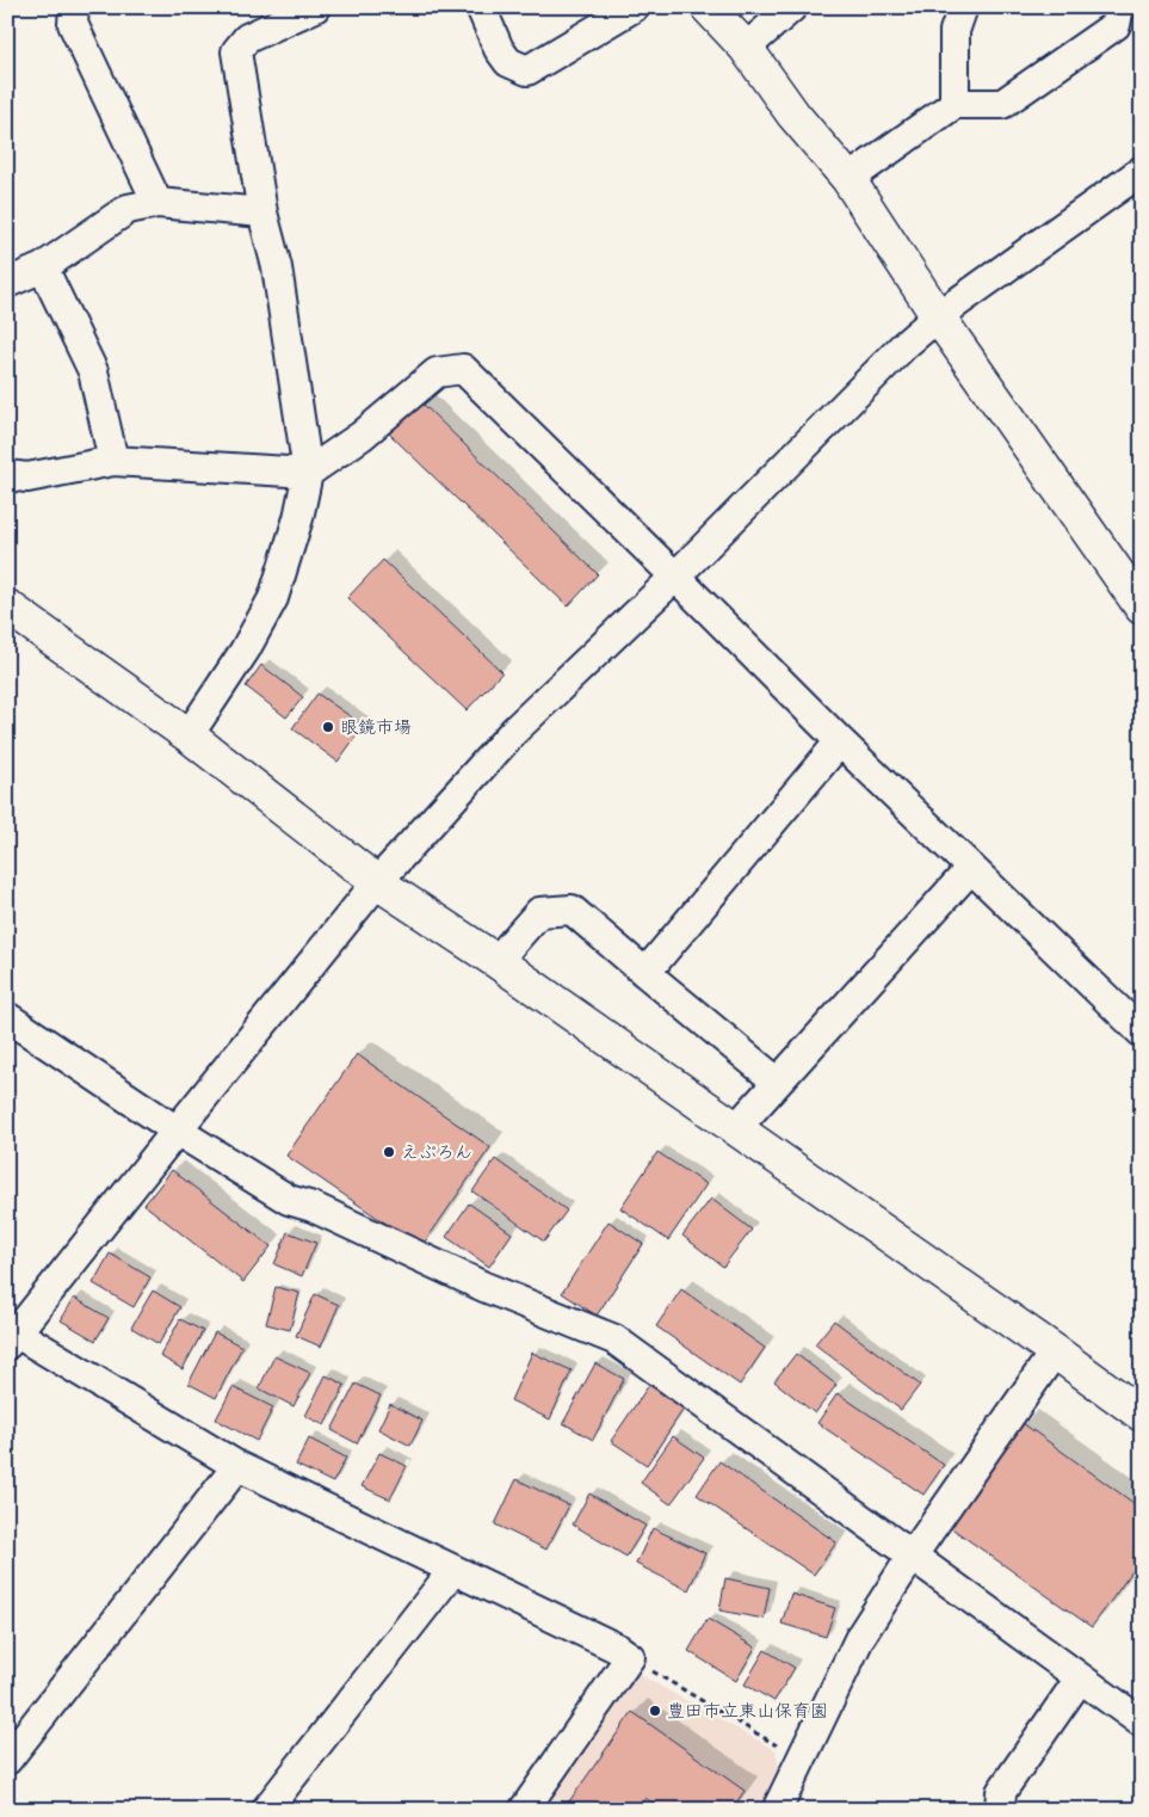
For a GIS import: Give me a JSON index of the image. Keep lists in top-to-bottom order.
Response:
{
  "places": ["眼鏡市場", "えぷろん", "豊田市立東山保育園"]
}
